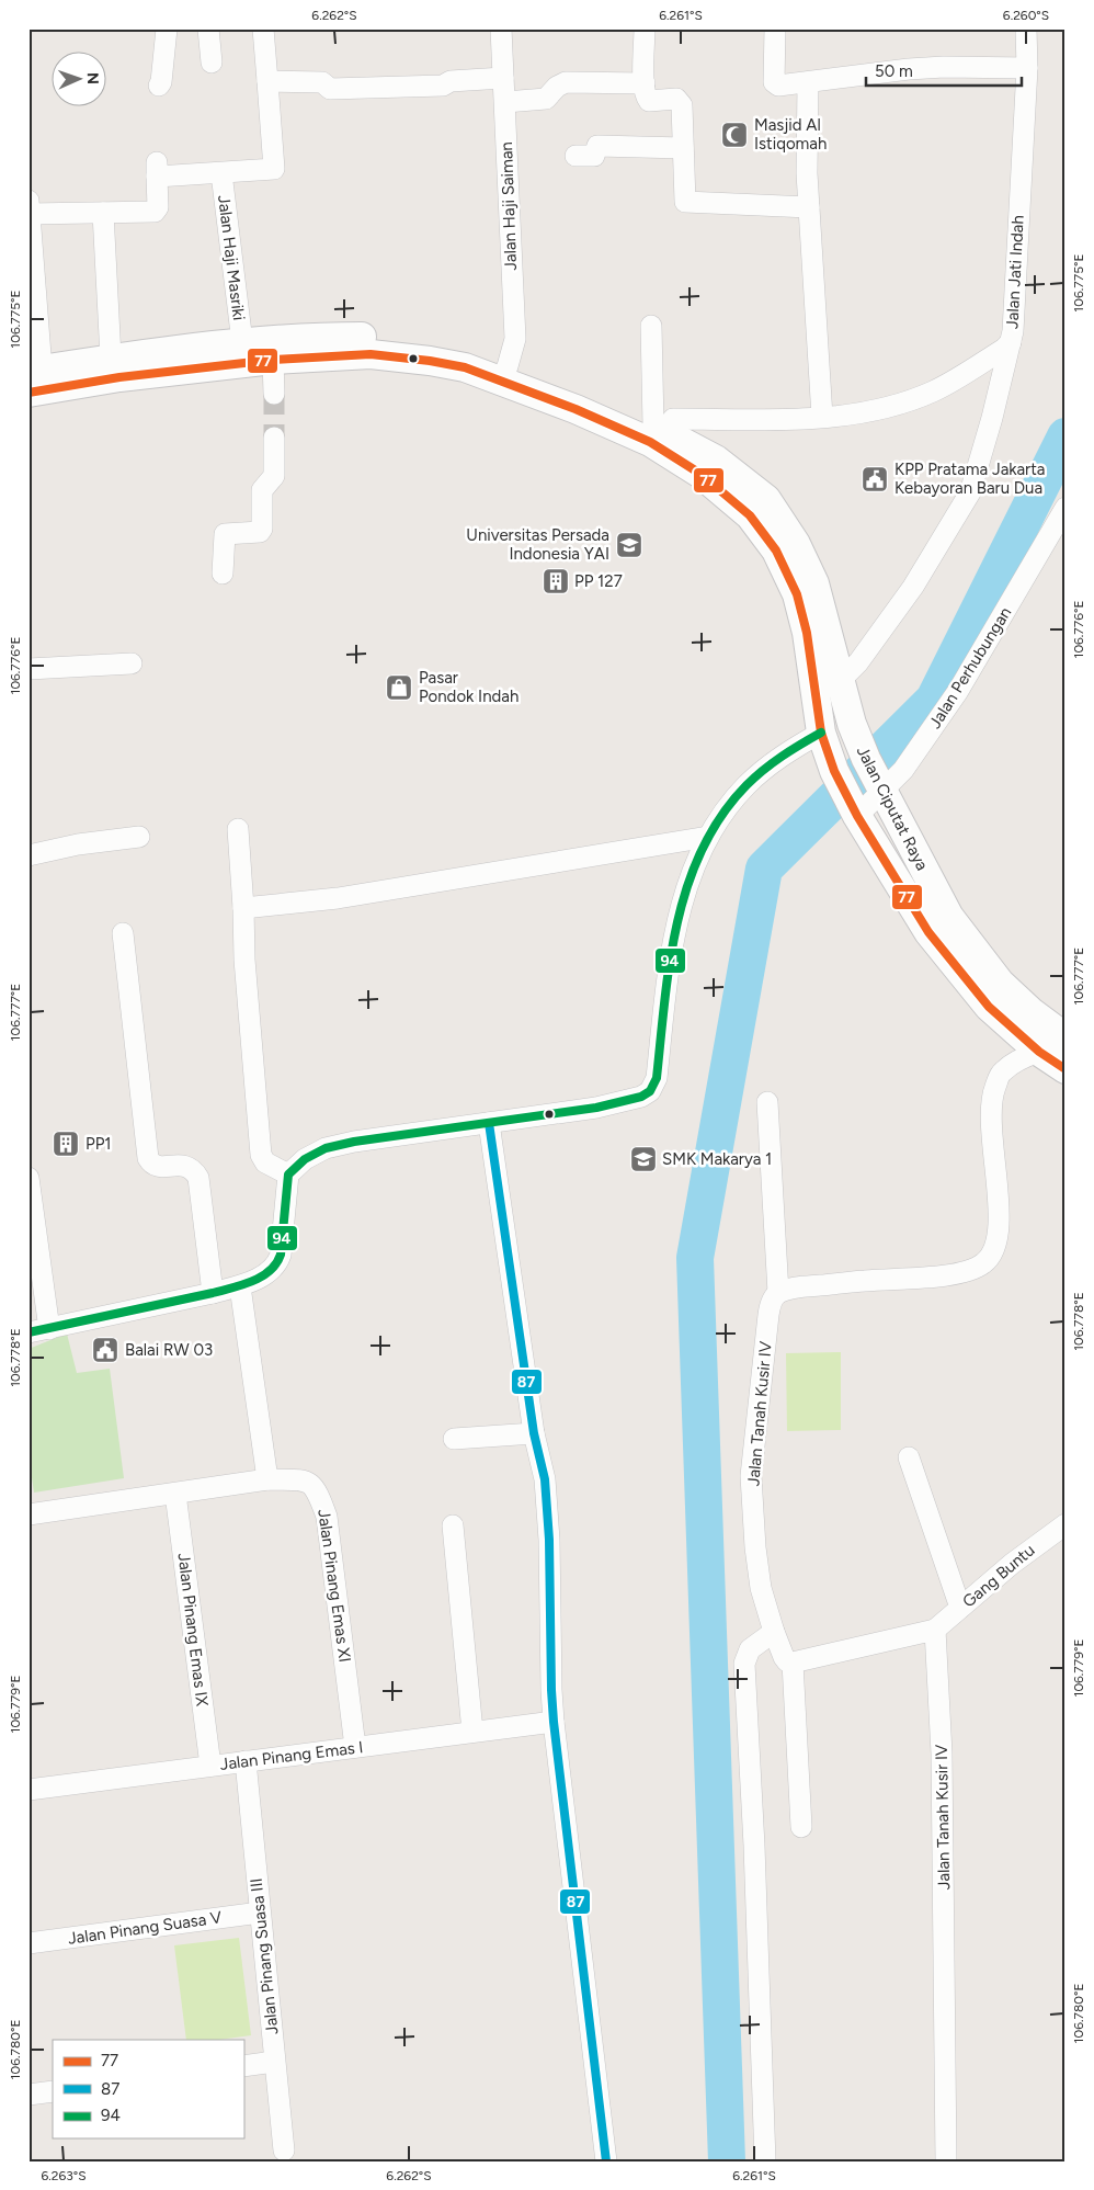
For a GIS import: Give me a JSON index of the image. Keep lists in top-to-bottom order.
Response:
{
  "streets": {
    "main road": ["Jalan Ciputat Raya"],
    "street": [
      "Jalan Haji Saiman",
      "Jalan Haji Masriki",
      "Jalan Jati Indah",
      "Jalan Perhubungan",
      "Jalan Tanah Kusir IV",
      "Gang Buntu",
      "Jalan Pinang Emas XI",
      "Jalan Pinang Emas IX",
      "Jalan Pinang Emas I",
      "Jalan Pinang Suasa V",
      "Jalan Pinang Suasa III"
    ]
  },
  "crossings": [
    ["Jalan Haji Saiman", "Jalan Ciputat Raya"],
    ["Jalan Jati Indah", "Jalan Ciputat Raya"],
    ["Jalan Perhubungan", "Jalan Ciputat Raya"],
    ["Jalan Tanah Kusir IV", "Gang Buntu"],
    ["Jalan Pinang Emas XI", "Jalan Pinang Emas IX"],
    ["Jalan Pinang Emas XI", "Jalan Pinang Emas I"],
    ["Jalan Pinang Emas IX", "Jalan Pinang Emas I"],
    ["Jalan Pinang Emas I", "Jalan Pinang Suasa III"],
    ["Jalan Pinang Suasa V", "Jalan Pinang Suasa III"]
  ],
  "places": {
    "mosque": ["Masjid Al Istiqomah"],
    "public building": ["KPP Pratama Jakarta Kebayoran Baru Dua", "Balai RW 03"],
    "school or university": ["Universitas Persada Indonesia YAI", "SMK Makarya 1"],
    "building": ["PP 127", "PP1"],
    "shop": ["Pasar Pondok Indah"]
  },
  "lines": ["transit line 77", "transit line 94", "transit line 87"],
  "legend": ["77", "87", "94"],
  "scale_bar": "50 m",
  "north": "right",
  "coordinates": [
    "6.262°S",
    "6.261°S",
    "6.260°S",
    "106.775°E",
    "106.776°E",
    "106.777°E",
    "106.778°E",
    "106.779°E",
    "106.780°E",
    "6.263°S"
  ]
}
